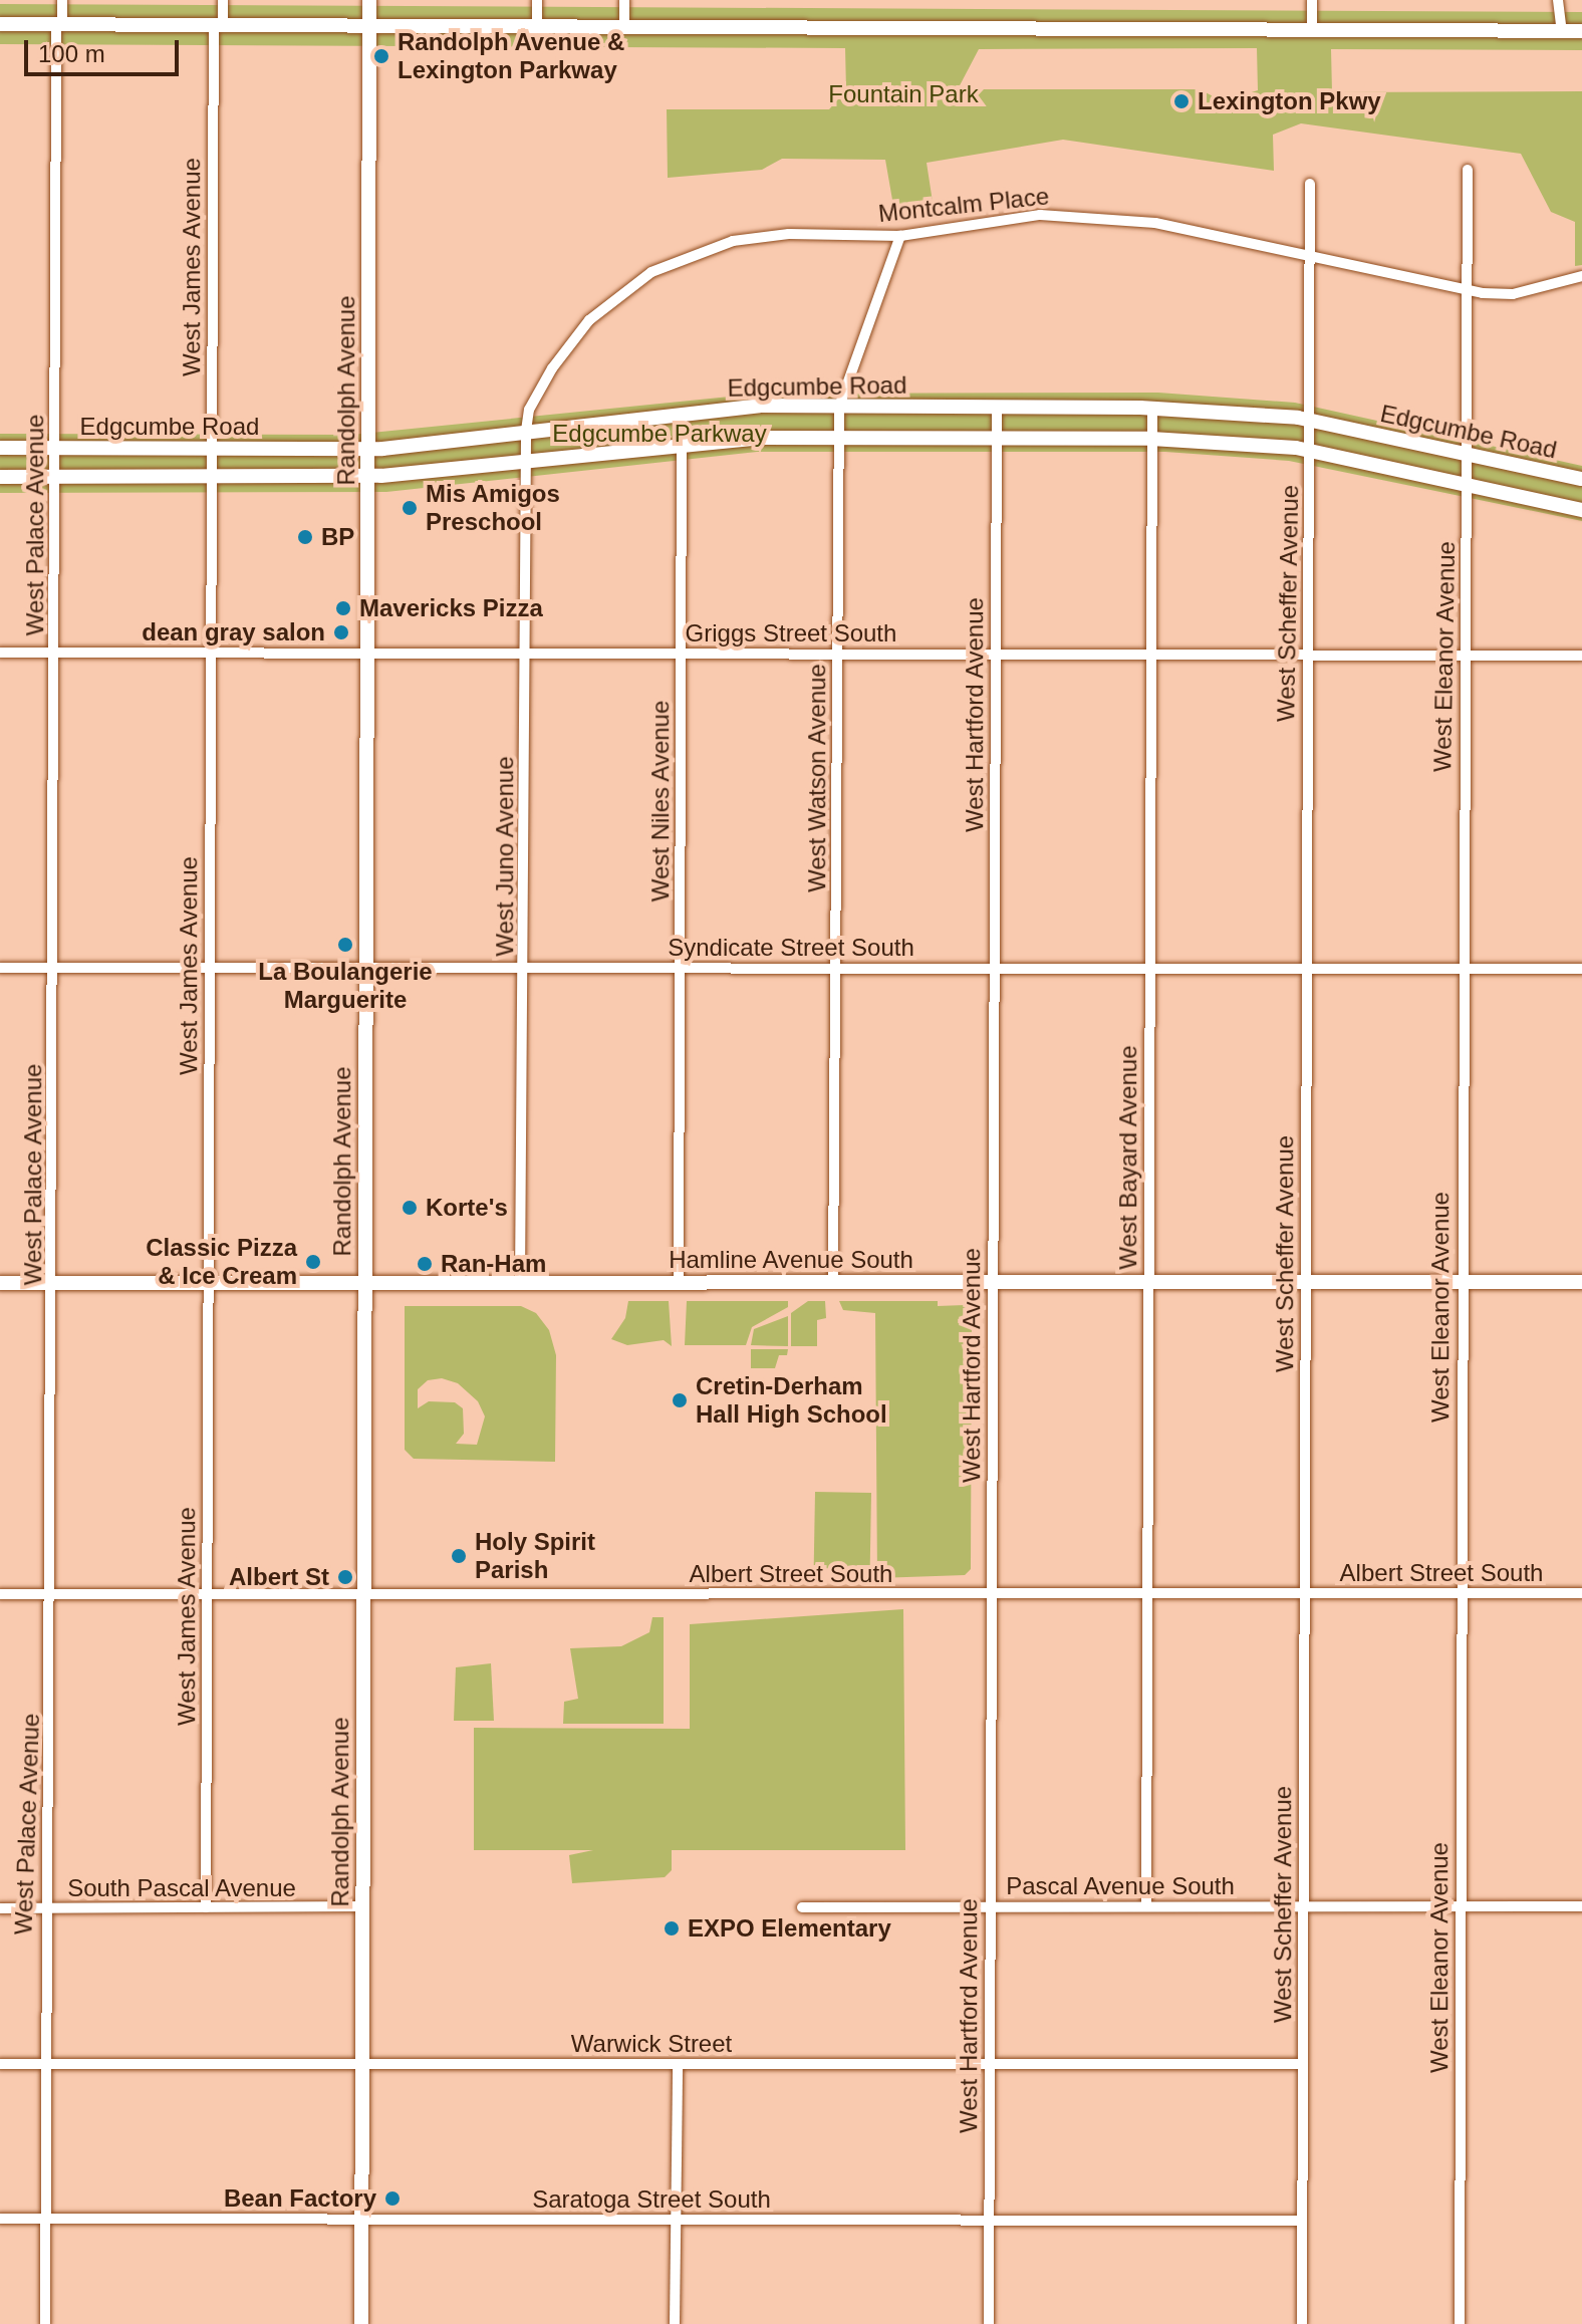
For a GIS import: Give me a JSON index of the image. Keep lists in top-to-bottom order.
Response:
{
  "streets": {
    "street": [
      "Montcalm Place",
      "West James Avenue",
      "Edgcumbe Road",
      "Randolph Avenue",
      "West Palace Avenue",
      "West Scheffer Avenue",
      "Griggs Street South",
      "West Eleanor Avenue",
      "West Hartford Avenue",
      "West Watson Avenue",
      "West Niles Avenue",
      "West Juno Avenue",
      "Syndicate Street South",
      "West Bayard Avenue",
      "Hamline Avenue South",
      "Albert Street South",
      "Pascal Avenue South",
      "South Pascal Avenue",
      "Warwick Street",
      "Saratoga Street South"
    ]
  },
  "crossings": [
    ["Montcalm Place", "Edgcumbe Road"],
    ["Montcalm Place", "West Scheffer Avenue"],
    ["Montcalm Place", "West Eleanor Avenue"],
    ["Montcalm Place", "West Watson Avenue"],
    ["Montcalm Place", "West Juno Avenue"],
    ["West James Avenue", "Edgcumbe Road"],
    ["West James Avenue", "Griggs Street South"],
    ["West James Avenue", "Syndicate Street South"],
    ["West James Avenue", "Hamline Avenue South"],
    ["West James Avenue", "Albert Street South"],
    ["West James Avenue", "South Pascal Avenue"],
    ["Edgcumbe Road", "Randolph Avenue"],
    ["Edgcumbe Road", "West Palace Avenue"],
    ["Edgcumbe Road", "West Scheffer Avenue"],
    ["Edgcumbe Road", "West Eleanor Avenue"],
    ["Edgcumbe Road", "West Hartford Avenue"],
    ["Edgcumbe Road", "West Watson Avenue"],
    ["Edgcumbe Road", "West Niles Avenue"],
    ["Edgcumbe Road", "West Juno Avenue"],
    ["Edgcumbe Road", "West Bayard Avenue"],
    ["Randolph Avenue", "Griggs Street South"],
    ["Randolph Avenue", "Syndicate Street South"],
    ["Randolph Avenue", "Hamline Avenue South"],
    ["Randolph Avenue", "Albert Street South"],
    ["Randolph Avenue", "South Pascal Avenue"],
    ["Randolph Avenue", "Warwick Street"],
    ["Randolph Avenue", "Saratoga Street South"],
    ["West Palace Avenue", "Griggs Street South"],
    ["West Palace Avenue", "Syndicate Street South"],
    ["West Palace Avenue", "Hamline Avenue South"],
    ["West Palace Avenue", "Albert Street South"],
    ["West Palace Avenue", "South Pascal Avenue"],
    ["West Palace Avenue", "Warwick Street"],
    ["West Palace Avenue", "Saratoga Street South"],
    ["West Scheffer Avenue", "Griggs Street South"],
    ["West Scheffer Avenue", "Syndicate Street South"],
    ["West Scheffer Avenue", "Hamline Avenue South"],
    ["West Scheffer Avenue", "Albert Street South"],
    ["West Scheffer Avenue", "Pascal Avenue South"],
    ["West Scheffer Avenue", "Warwick Street"],
    ["West Scheffer Avenue", "Saratoga Street South"],
    ["Griggs Street South", "West Eleanor Avenue"],
    ["Griggs Street South", "West Hartford Avenue"],
    ["Griggs Street South", "West Watson Avenue"],
    ["Griggs Street South", "West Niles Avenue"],
    ["Griggs Street South", "West Juno Avenue"],
    ["Griggs Street South", "West Bayard Avenue"],
    ["West Eleanor Avenue", "Syndicate Street South"],
    ["West Eleanor Avenue", "Hamline Avenue South"],
    ["West Eleanor Avenue", "Albert Street South"],
    ["West Eleanor Avenue", "Pascal Avenue South"],
    ["West Hartford Avenue", "Syndicate Street South"],
    ["West Hartford Avenue", "Hamline Avenue South"],
    ["West Hartford Avenue", "Albert Street South"],
    ["West Hartford Avenue", "Pascal Avenue South"],
    ["West Hartford Avenue", "Warwick Street"],
    ["West Hartford Avenue", "Saratoga Street South"],
    ["West Watson Avenue", "Syndicate Street South"],
    ["West Watson Avenue", "Hamline Avenue South"],
    ["West Niles Avenue", "Syndicate Street South"],
    ["West Niles Avenue", "Hamline Avenue South"],
    ["West Juno Avenue", "Syndicate Street South"],
    ["West Juno Avenue", "Hamline Avenue South"],
    ["Syndicate Street South", "West Bayard Avenue"],
    ["West Bayard Avenue", "Hamline Avenue South"],
    ["West Bayard Avenue", "Albert Street South"],
    ["West Bayard Avenue", "Pascal Avenue South"]
  ],
  "parks": ["Fountain Park", "Edgcumbe Parkway"],
  "places": [
    "Randolph Avenue & Lexington Parkway",
    "Lexington Pkwy",
    "Mis Amigos Preschool",
    "BP",
    "Mavericks Pizza",
    "dean gray salon",
    "La Boulangerie Marguerite",
    "Korte's",
    "Classic Pizza & Ice Cream",
    "Ran-Ham",
    "Cretin-Derham Hall High School",
    "Holy Spirit Parish",
    "Albert St",
    "EXPO Elementary",
    "Bean Factory"
  ],
  "scale_bar": "100 m"
}
